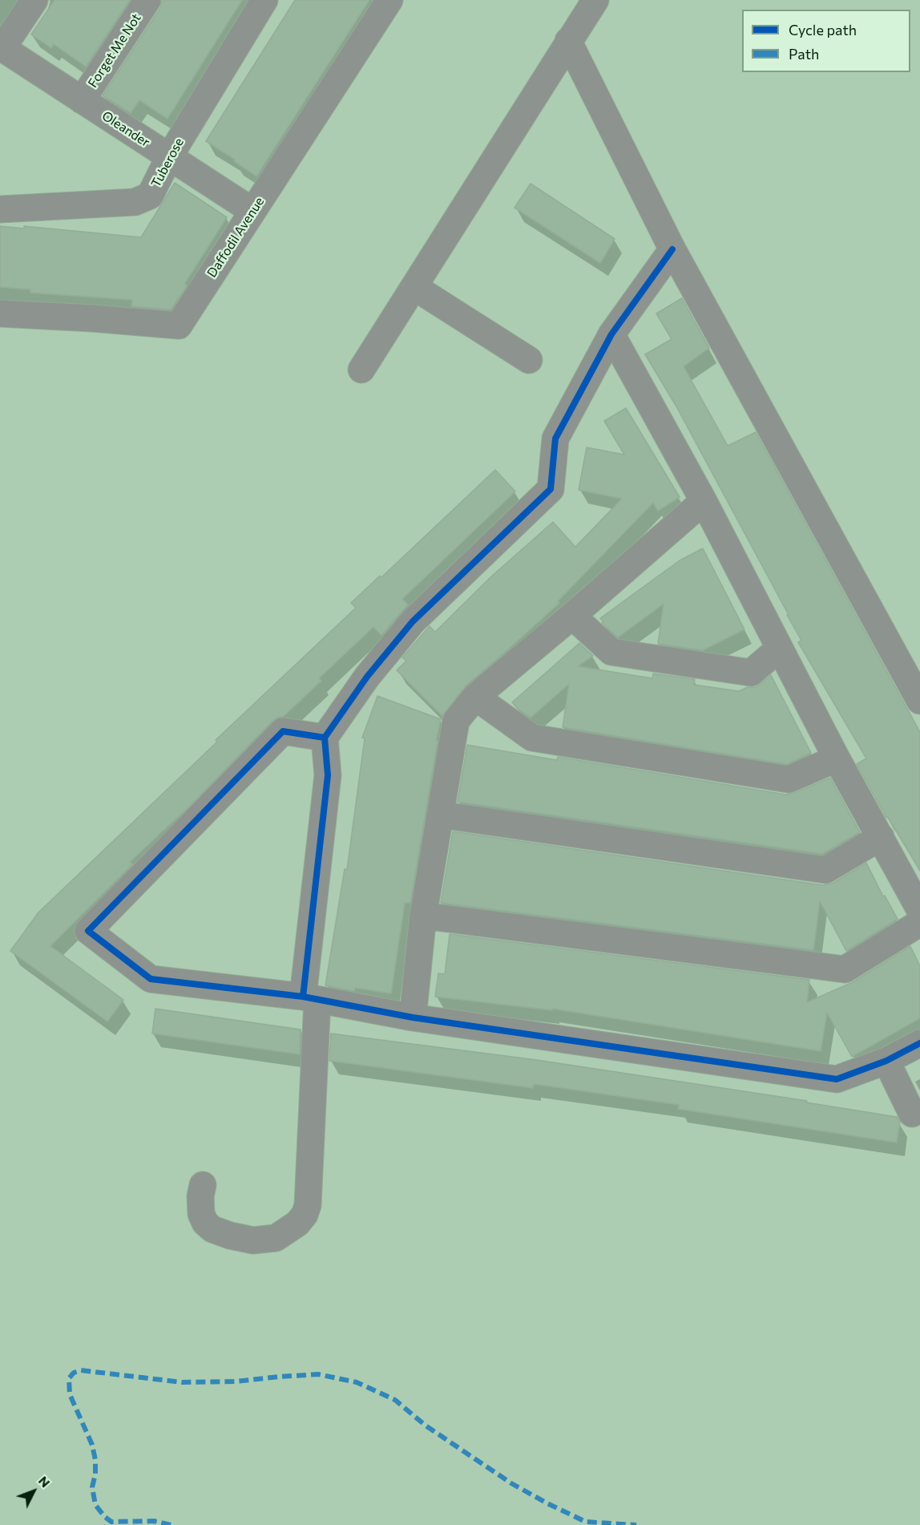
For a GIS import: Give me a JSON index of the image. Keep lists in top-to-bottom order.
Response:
{
  "streets": {
    "street": [
      "Forget Me Not",
      "Oleander",
      "Tuberose",
      "Daffodil Avenue"
    ]
  },
  "crossings": [
    ["Forget Me Not", "Oleander"],
    ["Oleander", "Tuberose"],
    ["Oleander", "Daffodil Avenue"]
  ],
  "legend": ["Cycle path", "Path"],
  "north": "top right"
}
